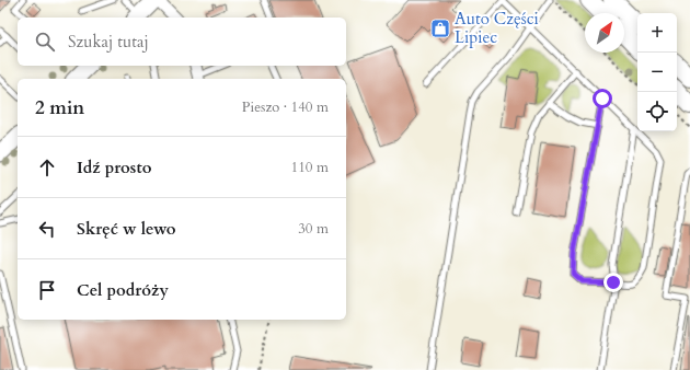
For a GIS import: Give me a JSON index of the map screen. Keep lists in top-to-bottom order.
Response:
{
  "places": {
    "shop": ["Auto Części Lipiec"]
  },
  "north": "top right",
  "page": {
    "map_buttons": ["+", "−"],
    "search": "Szukaj tutaj",
    "heading": ["2 min", "Pieszo · 140 m"],
    "list": [
      ["Idź prosto", "110 m"],
      ["Skręć w lewo", "30 m"],
      "Cel podróży"
    ]
  }
}
